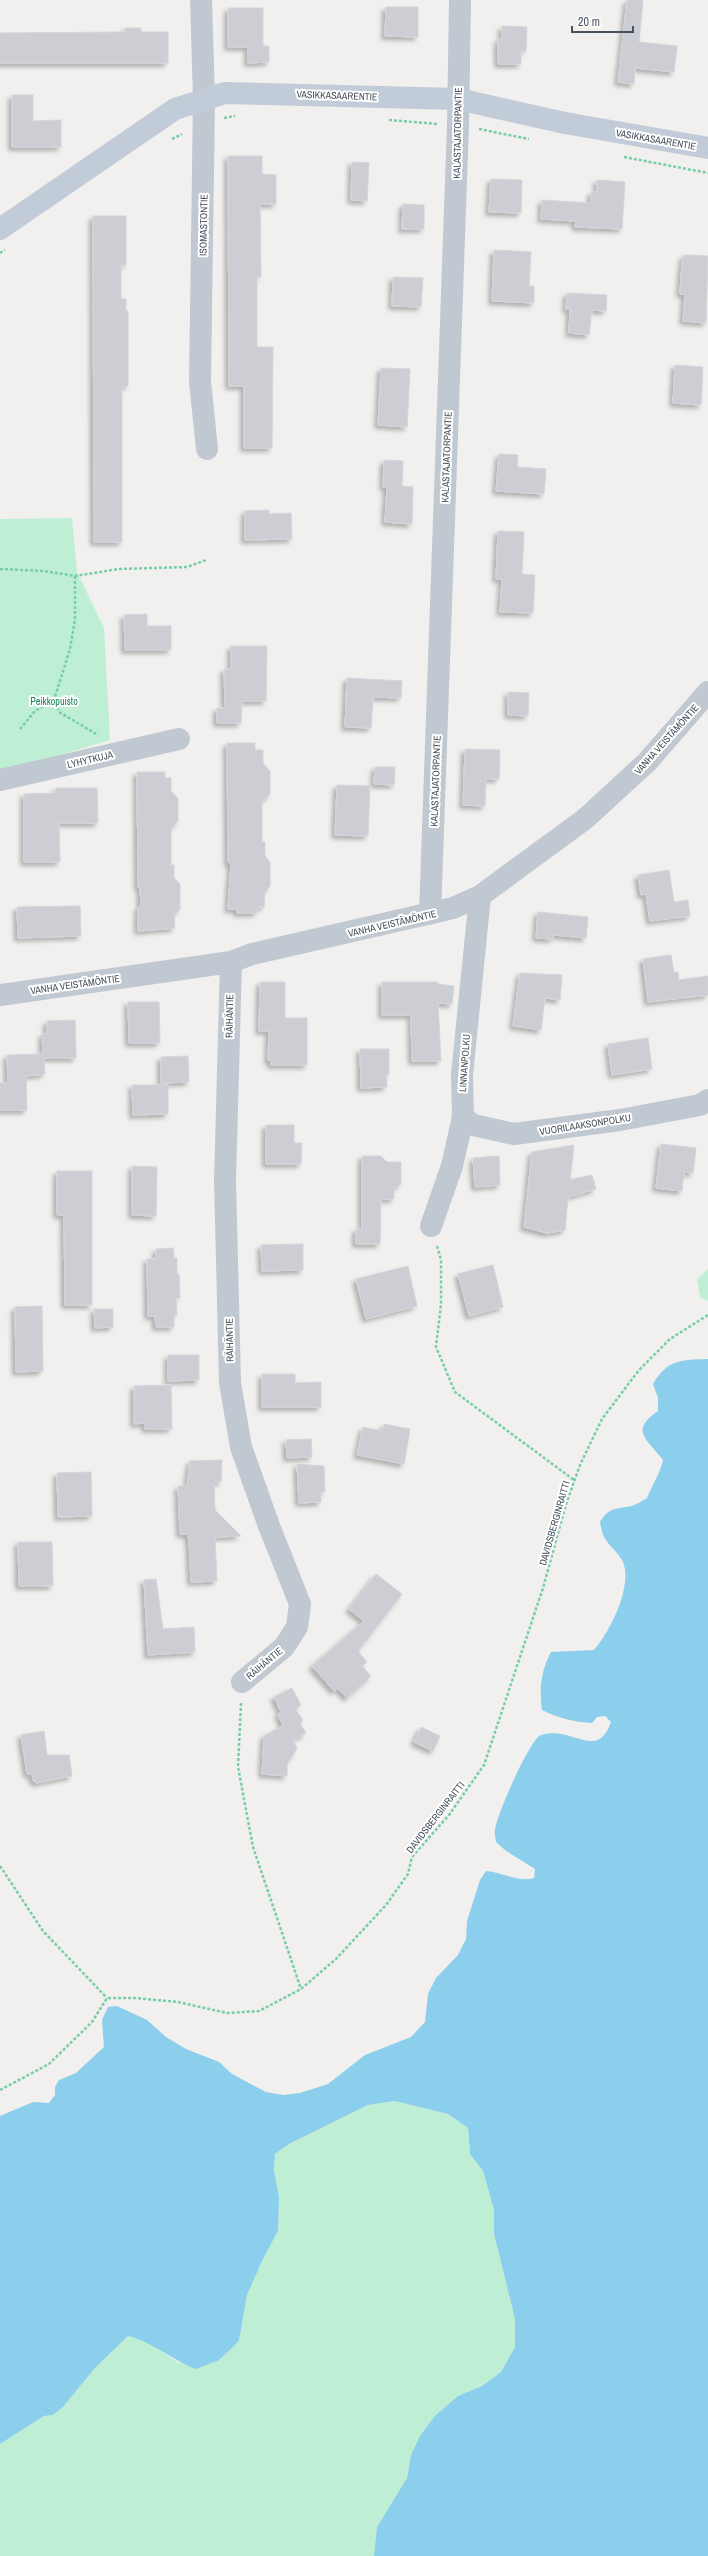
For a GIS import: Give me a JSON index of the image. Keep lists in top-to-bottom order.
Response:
{
  "streets": {
    "street": [
      "VASIKKASAARENTIE",
      "KALASTAJATORPANTIE",
      "ISOMASTONTIE",
      "VANHA VEISTÄMÖNTIE",
      "LYHYTKUJA",
      "RÄIHÄNTIE",
      "LINNANPOLKU",
      "VUORILAAKSONPOLKU"
    ],
    "path": ["DAVIDSBERGINRAITTI"]
  },
  "crossings": [
    ["VASIKKASAARENTIE", "KALASTAJATORPANTIE"],
    ["VASIKKASAARENTIE", "ISOMASTONTIE"],
    ["KALASTAJATORPANTIE", "VANHA VEISTÄMÖNTIE"],
    ["VANHA VEISTÄMÖNTIE", "RÄIHÄNTIE"],
    ["VANHA VEISTÄMÖNTIE", "LINNANPOLKU"],
    ["LINNANPOLKU", "VUORILAAKSONPOLKU"]
  ],
  "parks": ["Peikkopuisto"],
  "scale_bar": "20 m"
}
